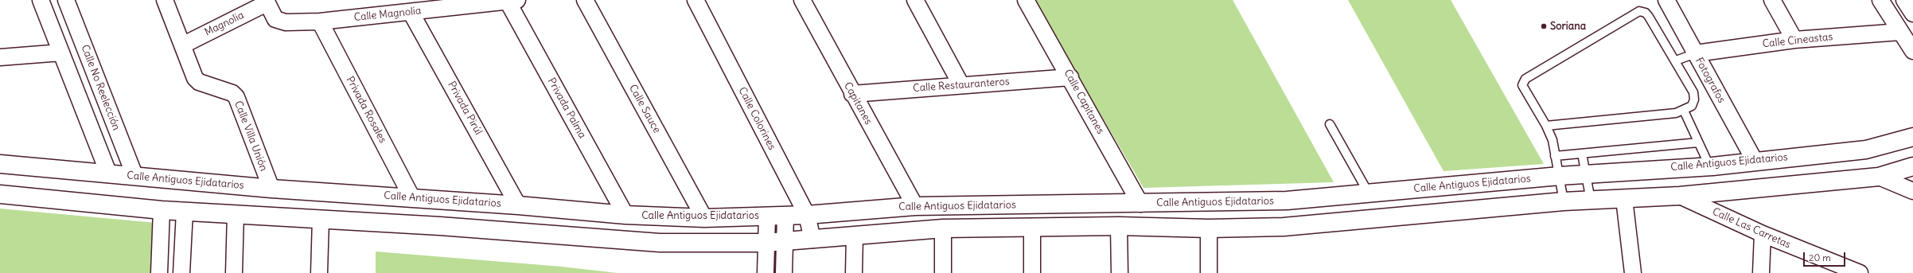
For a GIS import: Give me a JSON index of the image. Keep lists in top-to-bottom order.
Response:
{
  "streets": {
    "street": [
      "Calle Magnolia",
      "Magnolia",
      "Calle Cineastas",
      "Fotografos",
      "Calle Restauranteros",
      "Calle No Reelección",
      "Calle Capitanes",
      "Capitanes",
      "Privada Pirúl",
      "Privada Palma",
      "Calle Sauce",
      "Privada Rosales",
      "Calle Colorines",
      "Calle Villa Unión",
      "Calle Antiguos Ejidatarios",
      "Calle Las Carretas"
    ]
  },
  "crossings": [
    ["Calle Magnolia", "Magnolia"],
    ["Calle Magnolia", "Privada Pirúl"],
    ["Calle Magnolia", "Privada Palma"],
    ["Calle Magnolia", "Privada Rosales"],
    ["Magnolia", "Calle Villa Unión"],
    ["Calle Cineastas", "Fotografos"],
    ["Fotografos", "Calle Antiguos Ejidatarios"],
    ["Calle Restauranteros", "Calle Capitanes"],
    ["Calle Restauranteros", "Capitanes"],
    ["Calle No Reelección", "Calle Antiguos Ejidatarios"],
    ["Calle Capitanes", "Calle Antiguos Ejidatarios"],
    ["Capitanes", "Calle Antiguos Ejidatarios"],
    ["Privada Pirúl", "Calle Antiguos Ejidatarios"],
    ["Privada Palma", "Calle Antiguos Ejidatarios"],
    ["Calle Sauce", "Calle Antiguos Ejidatarios"],
    ["Privada Rosales", "Calle Antiguos Ejidatarios"],
    ["Calle Colorines", "Calle Antiguos Ejidatarios"],
    ["Calle Villa Unión", "Calle Antiguos Ejidatarios"]
  ],
  "places": ["Soriana"],
  "scale_bar": "20 m"
}
